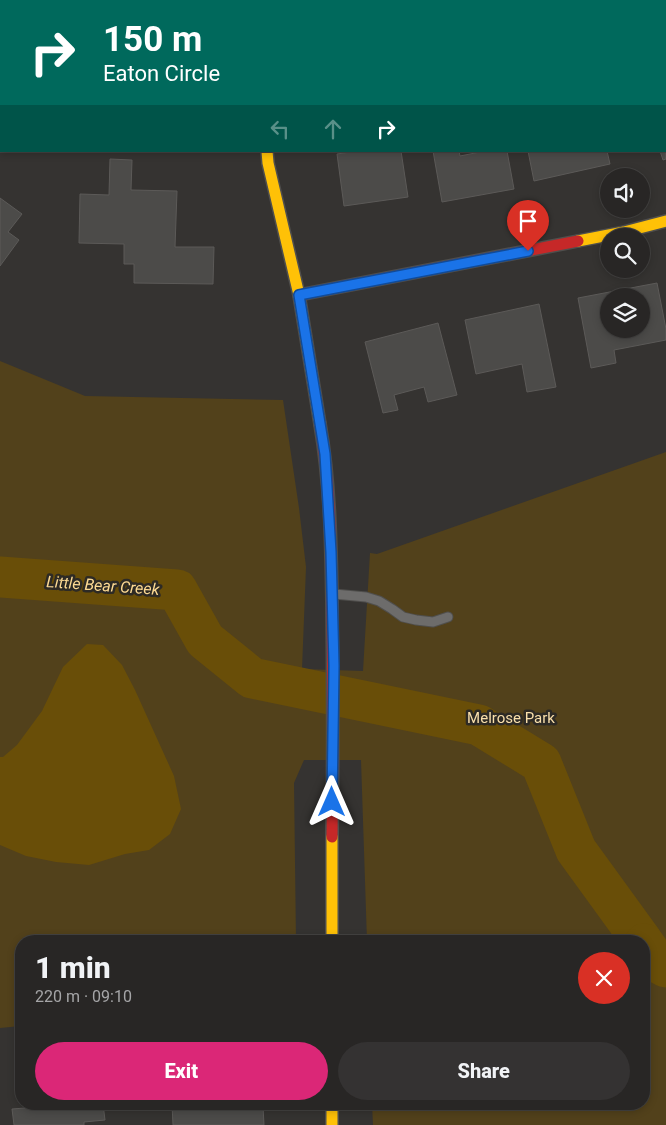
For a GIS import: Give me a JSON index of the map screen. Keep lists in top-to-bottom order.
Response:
{
  "water": ["Little Bear Creek"],
  "parks": ["Melrose Park"],
  "page": {
    "turn": ["150 m", "Eaton Circle"],
    "heading": ["1 min", "220 m · 09:10"],
    "buttons": ["Exit", "Share"]
  }
}
